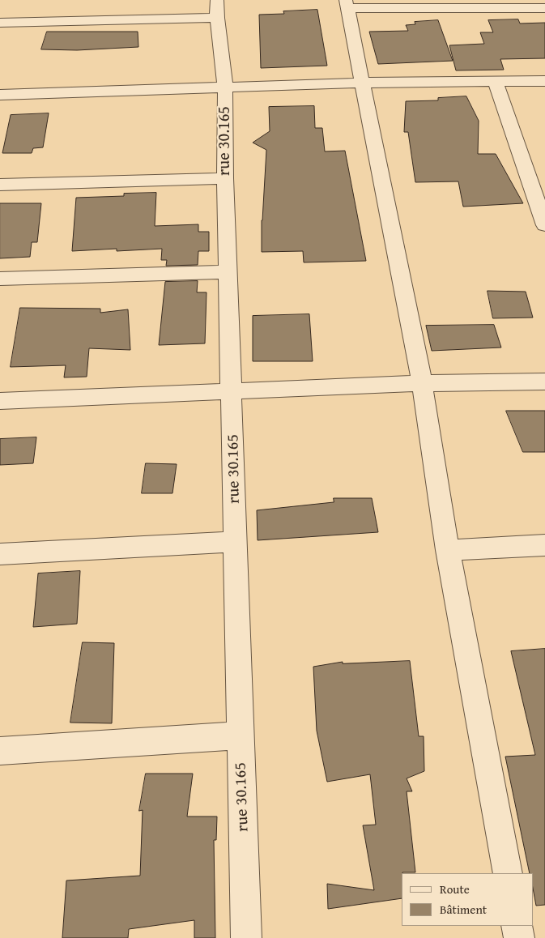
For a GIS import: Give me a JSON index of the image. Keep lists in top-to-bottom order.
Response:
{
  "streets": {
    "street": ["rue 30.165"]
  },
  "legend": ["Route", "Bâtiment"]
}
